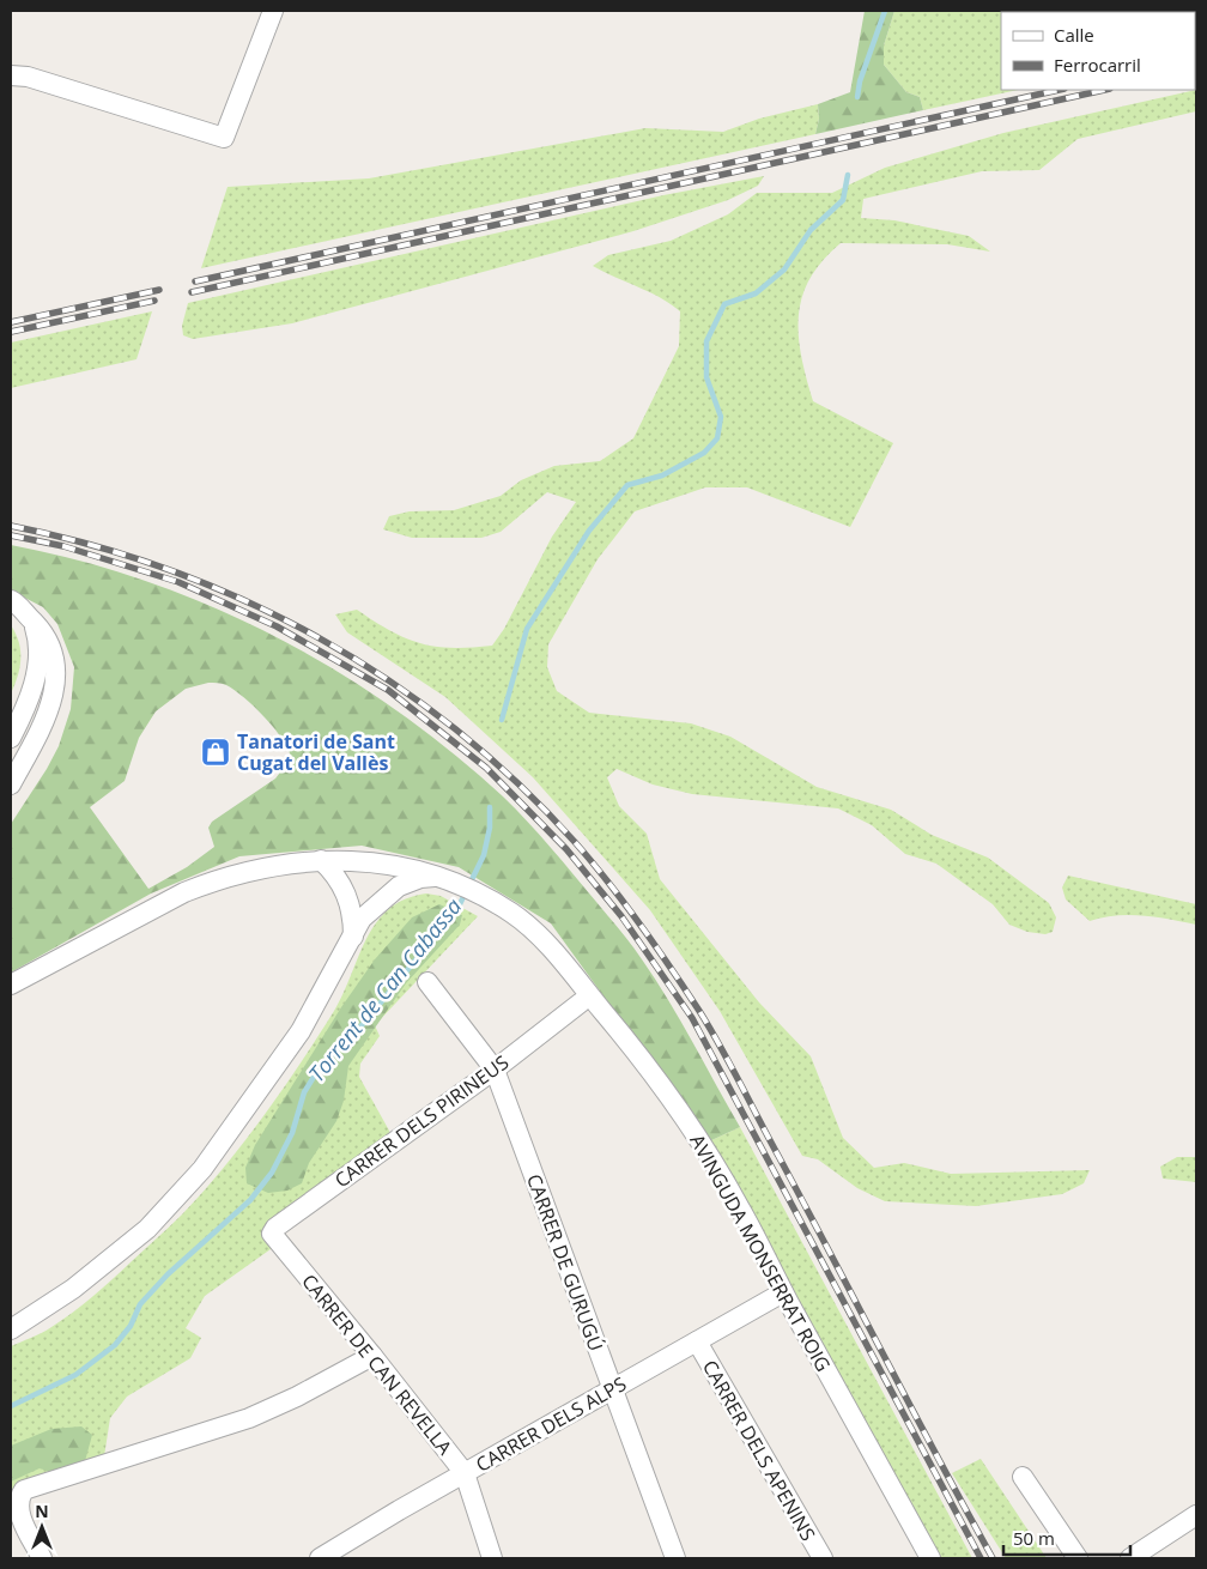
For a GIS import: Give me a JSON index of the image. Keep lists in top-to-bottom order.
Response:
{
  "streets": {
    "street": [
      "CARRER DELS PIRINEUS",
      "AVINGUDA MONSERRAT ROIG",
      "CARRER DE GURUGÚ",
      "CARRER DE CAN REVELLA",
      "CARRER DELS ALPS",
      "CARRER DELS APENINS"
    ]
  },
  "crossings": [
    ["CARRER DELS PIRINEUS", "CARRER DE GURUGÚ"],
    ["CARRER DELS PIRINEUS", "CARRER DE CAN REVELLA"],
    ["AVINGUDA MONSERRAT ROIG", "CARRER DELS ALPS"],
    ["CARRER DE GURUGÚ", "CARRER DELS ALPS"],
    ["CARRER DE CAN REVELLA", "CARRER DELS ALPS"],
    ["CARRER DELS ALPS", "CARRER DELS APENINS"]
  ],
  "water": ["Torrent de Can Cabassa"],
  "places": {
    "shop": ["Tanatori de Sant Cugat del Vallès"]
  },
  "legend": ["Calle", "Ferrocarril"],
  "scale_bar": "50 m",
  "north": "top"
}
